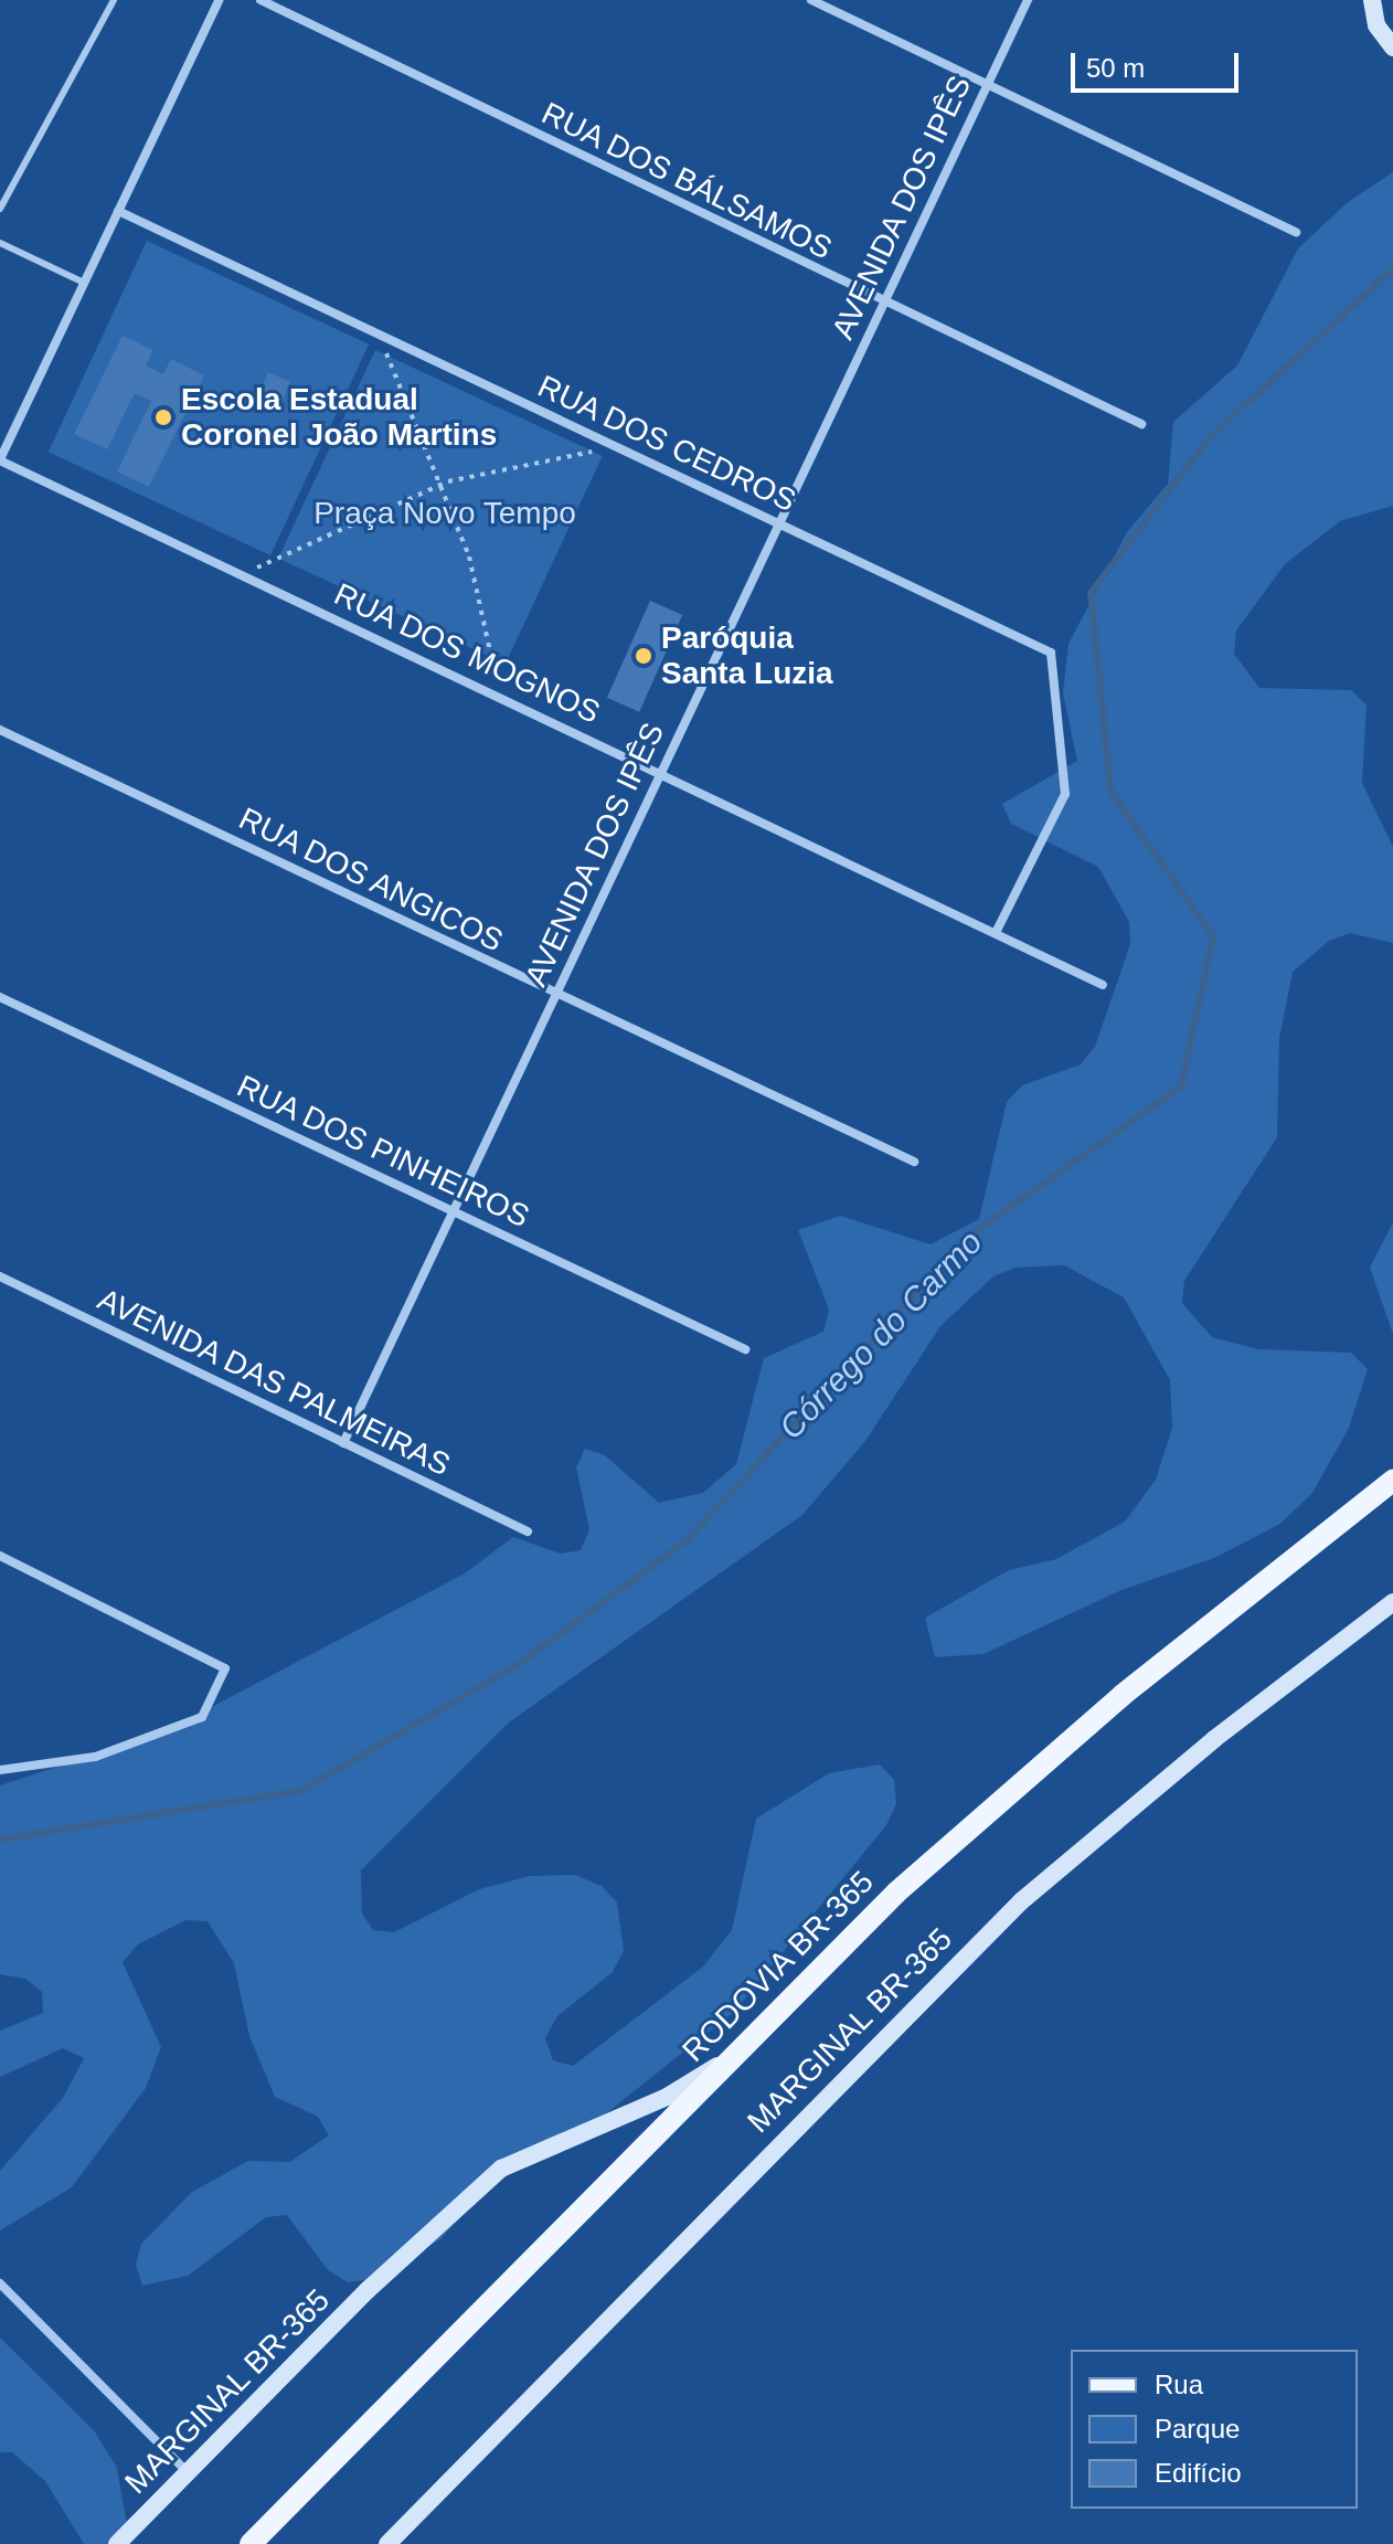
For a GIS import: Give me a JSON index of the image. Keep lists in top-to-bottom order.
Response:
{
  "streets": {
    "main road": ["RODOVIA BR-365"],
    "street": [
      "RUA DOS BÁLSAMOS",
      "AVENIDA DOS IPÊS",
      "RUA DOS CEDROS",
      "RUA DOS MOGNOS",
      "RUA DOS ANGICOS",
      "RUA DOS PINHEIROS",
      "AVENIDA DAS PALMEIRAS",
      "MARGINAL BR-365"
    ]
  },
  "crossings": [
    ["RUA DOS BÁLSAMOS", "AVENIDA DOS IPÊS"],
    ["AVENIDA DOS IPÊS", "RUA DOS CEDROS"],
    ["AVENIDA DOS IPÊS", "RUA DOS MOGNOS"],
    ["AVENIDA DOS IPÊS", "RUA DOS ANGICOS"],
    ["AVENIDA DOS IPÊS", "RUA DOS PINHEIROS"],
    ["AVENIDA DOS IPÊS", "AVENIDA DAS PALMEIRAS"],
    ["RUA DOS CEDROS", "RUA DOS MOGNOS"],
    ["RODOVIA BR-365", "MARGINAL BR-365"]
  ],
  "water": ["Córrego do Carmo"],
  "parks": ["Praça Novo Tempo"],
  "places": ["Escola Estadual Coronel João Martins", "Paróquia Santa Luzia"],
  "legend": ["Rua", "Parque", "Edifício"],
  "scale_bar": "50 m"
}
